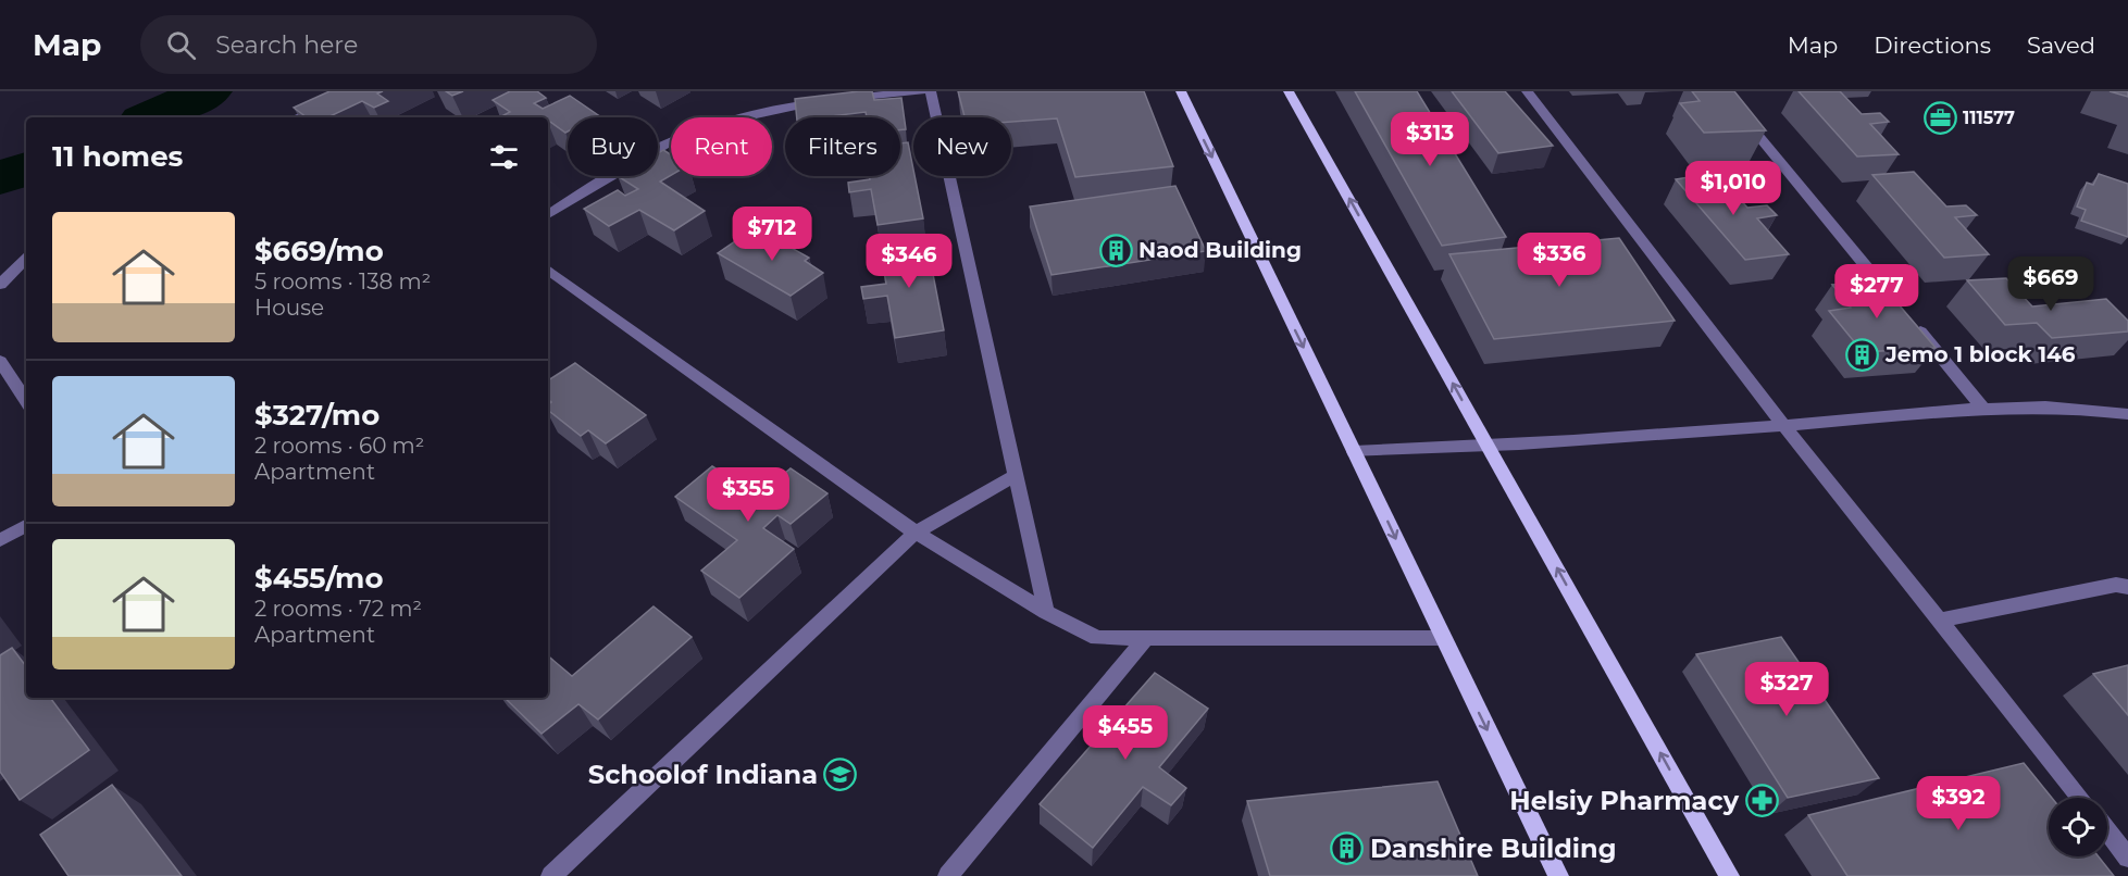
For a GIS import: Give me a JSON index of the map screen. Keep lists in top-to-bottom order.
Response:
{
  "places": {
    "office": ["111577"],
    "building": ["Naod Building", "Jemo 1 block 146", "Danshire Building"],
    "school or university": ["Schoolof Indiana"],
    "pharmacy": ["Helsiy Pharmacy"]
  },
  "page": {
    "header": "Map",
    "search": "Search here",
    "nav": ["Map", "Directions", "Saved"],
    "price": [
      "$313",
      "$1,010",
      "$712",
      "$336",
      "$346",
      "$669",
      "$277",
      "$355",
      "$327",
      "$455",
      "$392"
    ],
    "chip": [
      "Buy",
      "Rent",
      "Filters",
      "New"
    ],
    "heading": "11 homes",
    "list": [
      {
        "name": "$669/mo",
        "note": "5 rooms · 138 m² · House"
      },
      {
        "name": "$327/mo",
        "note": "2 rooms · 60 m² · Apartment"
      },
      {
        "name": "$455/mo",
        "note": "2 rooms · 72 m² · Apartment"
      }
    ]
  }
}
